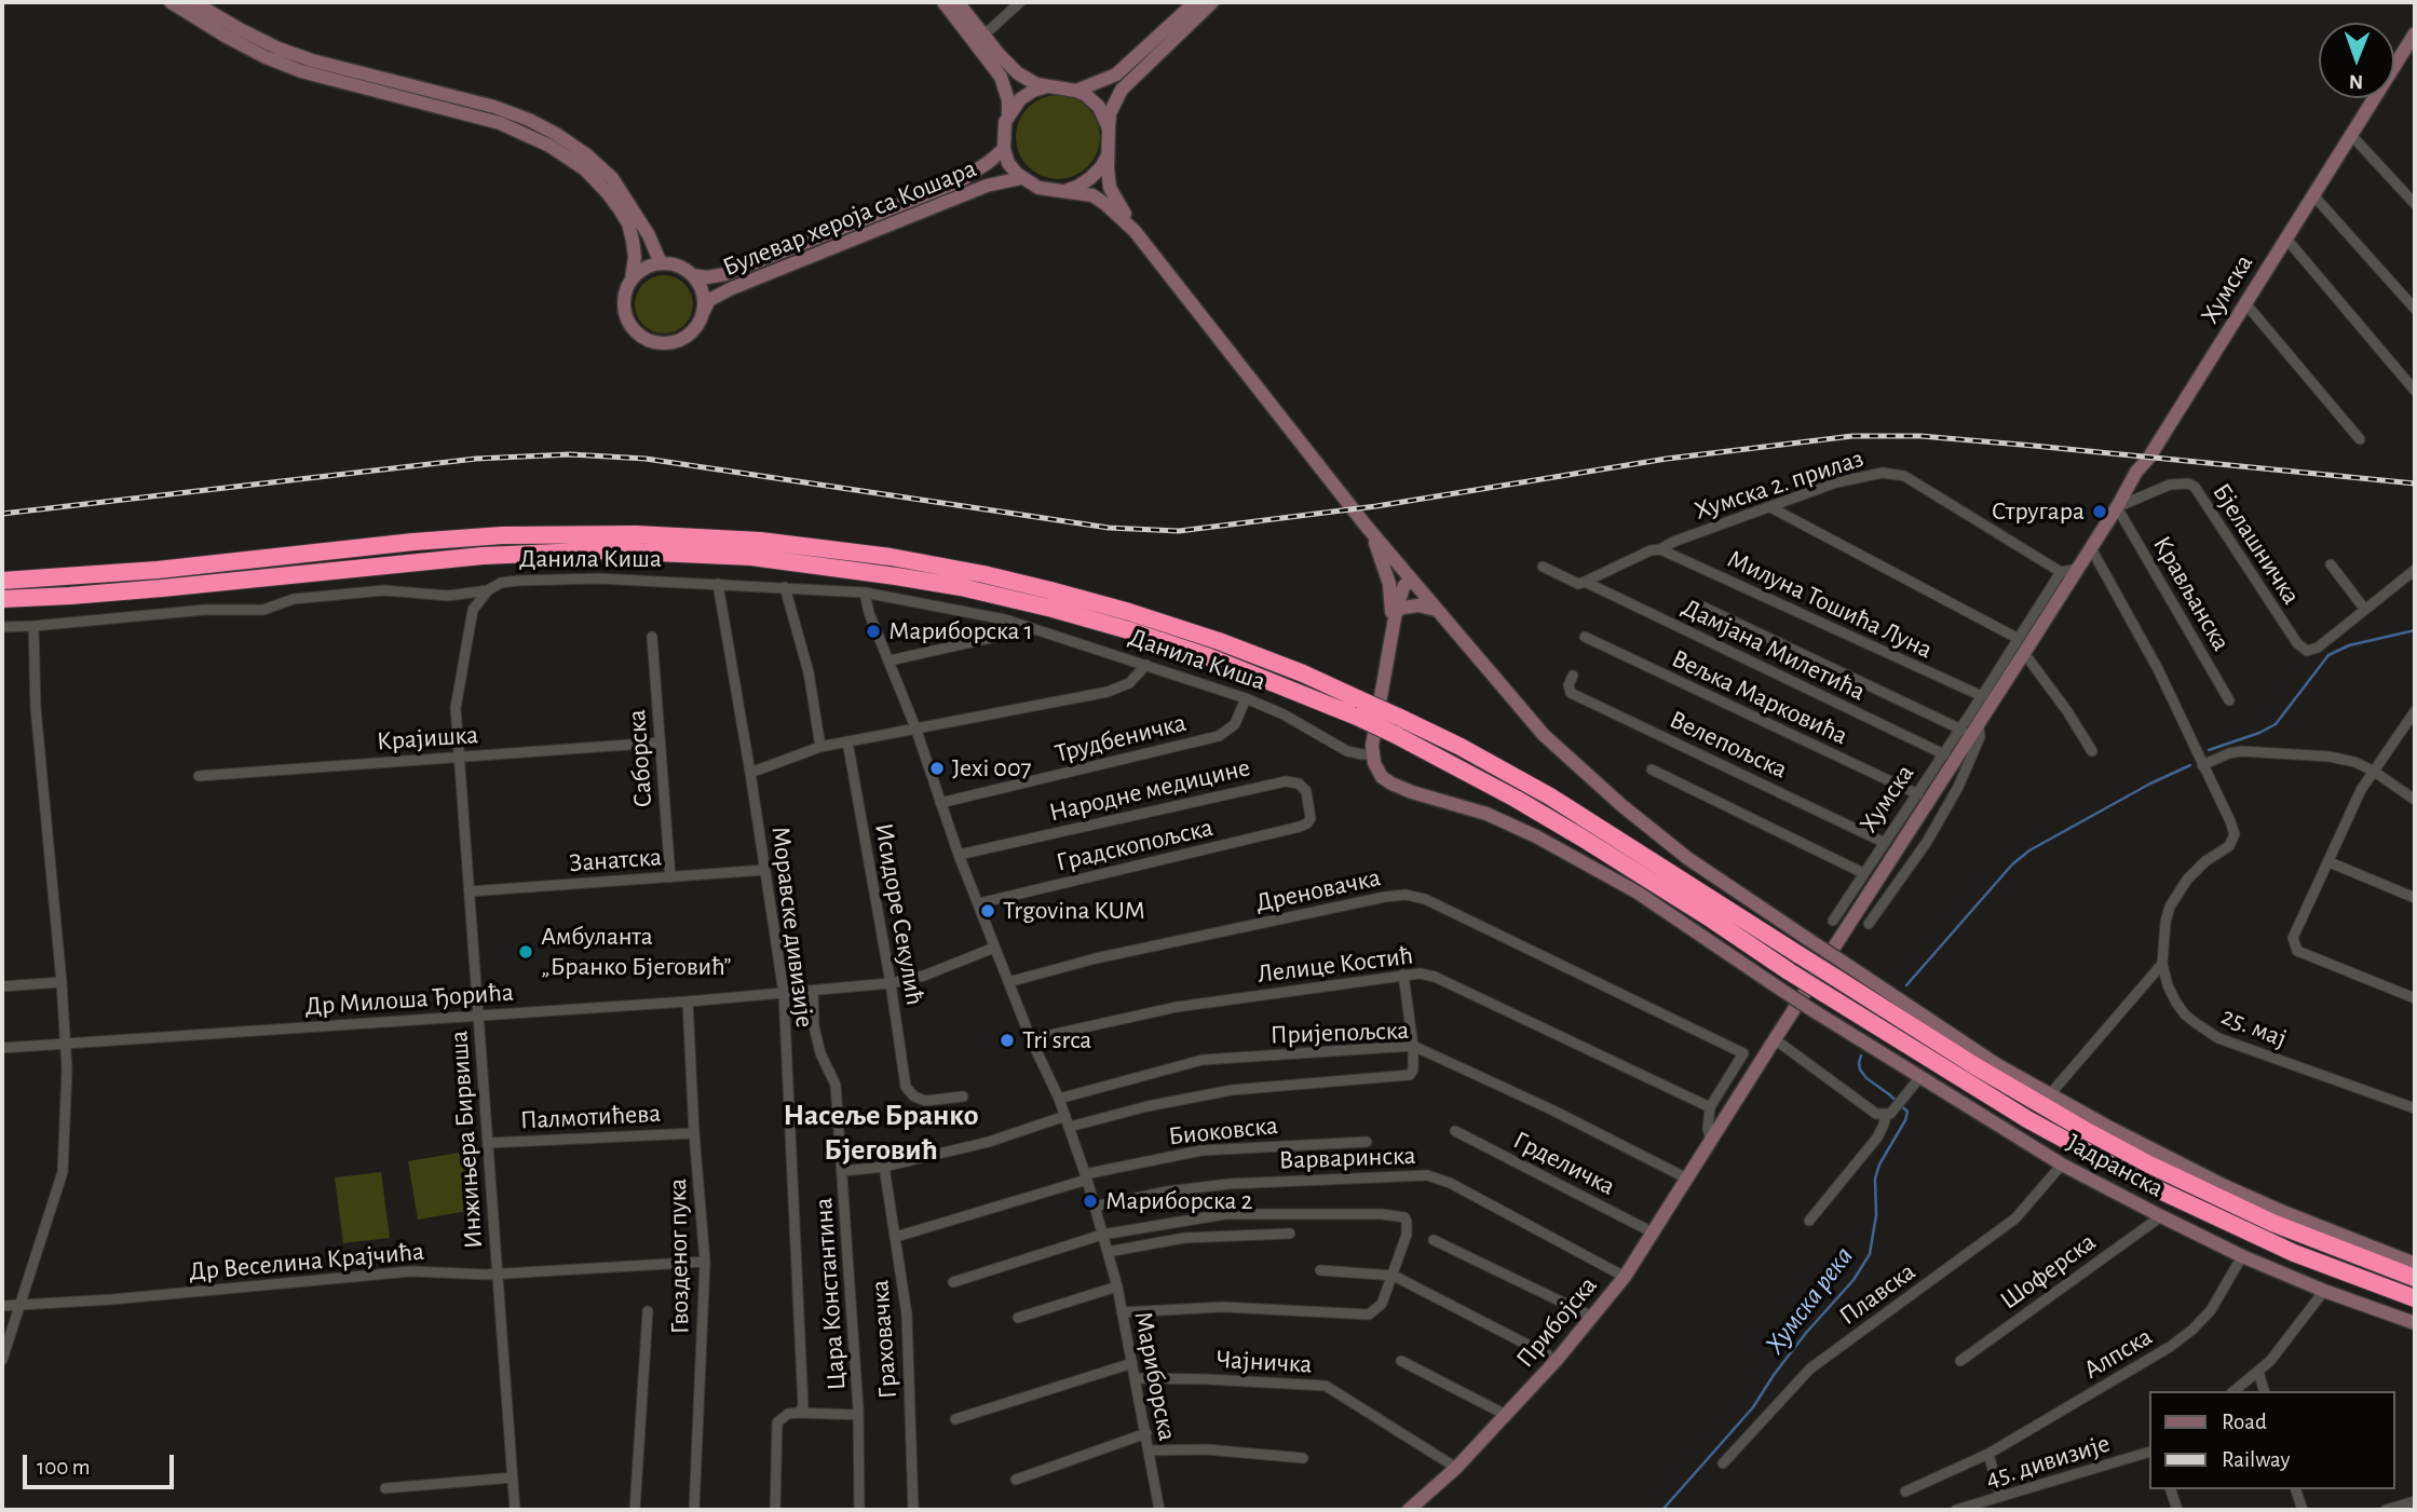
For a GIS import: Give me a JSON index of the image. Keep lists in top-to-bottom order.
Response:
{
  "streets": {
    "main road": [
      "Булевар хероја са Кошара",
      "Хумска",
      "Јадранска",
      "Прибојска"
    ],
    "street": [
      "Хумска 2. прилаз",
      "Бјелашничка",
      "Данила Киша",
      "Крављанска",
      "Милуна Тошића Луна",
      "Дамјана Милетића",
      "Вељка Марковића",
      "Крајишка",
      "Трудбеничка",
      "Велепољска",
      "Саборска",
      "Народне медицине",
      "Градскопољска",
      "Занатска",
      "Дреновачка",
      "Исидоре Секулић",
      "Моравске дивизије",
      "Лелице Костић",
      "Др Милоша Ђорића",
      "25. мај",
      "Пријепољска",
      "Палмотићева",
      "Биоковска",
      "Инжињера Бирвиша",
      "Варваринска",
      "Грделичка",
      "Гвозденог пука",
      "Др Веселина Крајчића",
      "Шоферска",
      "Цара Константина",
      "Плавска",
      "Граховачка",
      "Алпска",
      "Чајничка",
      "Мариборска",
      "45. дивизије"
    ]
  },
  "crossings": [
    ["Хумска", "Хумска 2. прилаз"],
    ["Хумска", "Бјелашничка"],
    ["Хумска", "Крављанска"],
    ["Хумска", "Милуна Тошића Луна"],
    ["Хумска", "Дамјана Милетића"],
    ["Хумска", "Вељка Марковића"],
    ["Хумска", "Велепољска"],
    ["Хумска", "Прибојска"],
    ["Хумска 2. прилаз", "Милуна Тошића Луна"],
    ["Хумска 2. прилаз", "Дамјана Милетића"],
    ["Бјелашничка", "Крављанска"],
    ["Данила Киша", "Трудбеничка"],
    ["Данила Киша", "Моравске дивизије"],
    ["Данила Киша", "Инжињера Бирвиша"],
    ["Данила Киша", "Јадранска"],
    ["Данила Киша", "Мариборска"],
    ["Крајишка", "Саборска"],
    ["Крајишка", "Инжињера Бирвиша"],
    ["Трудбеничка", "Мариборска"],
    ["Саборска", "Занатска"],
    ["Народне медицине", "Градскопољска"],
    ["Народне медицине", "Мариборска"],
    ["Градскопољска", "Мариборска"],
    ["Занатска", "Моравске дивизије"],
    ["Занатска", "Инжињера Бирвиша"],
    ["Дреновачка", "Лелице Костић"],
    ["Дреновачка", "Мариборска"],
    ["Исидоре Секулић", "Др Милоша Ђорића"],
    ["Моравске дивизије", "Др Милоша Ђорића"],
    ["Лелице Костић", "Мариборска"],
    ["Др Милоша Ђорића", "Инжињера Бирвиша"],
    ["Др Милоша Ђорића", "Гвозденог пука"],
    ["Др Милоша Ђорића", "Цара Константина"],
    ["Др Милоша Ђорића", "Мариборска"],
    ["Пријепољска", "Прибојска"],
    ["Пријепољска", "Мариборска"],
    ["Палмотићева", "Инжињера Бирвиша"],
    ["Палмотићева", "Гвозденог пука"],
    ["Биоковска", "Граховачка"],
    ["Биоковска", "Мариборска"],
    ["Инжињера Бирвиша", "Др Веселина Крајчића"],
    ["Варваринска", "Прибојска"],
    ["Варваринска", "Мариборска"],
    ["Грделичка", "Прибојска"],
    ["Јадранска", "Шоферска"],
    ["Јадранска", "Плавска"],
    ["Јадранска", "Алпска"],
    ["Гвозденог пука", "Др Веселина Крајчића"],
    ["Прибојска", "Чајничка"],
    ["Чајничка", "Мариборска"]
  ],
  "districts": ["Насеље Бранко Бјеговић"],
  "water": ["Хумска река"],
  "places": [
    "Стругара",
    "Мариборска 1",
    "Jexi 007",
    "Trgovina KUM",
    "Амбуланта „Бранко Бјеговић”",
    "Tri srca",
    "Мариборска 2"
  ],
  "legend": ["Road", "Railway"],
  "scale_bar": "100 m",
  "north": "bottom"
}
